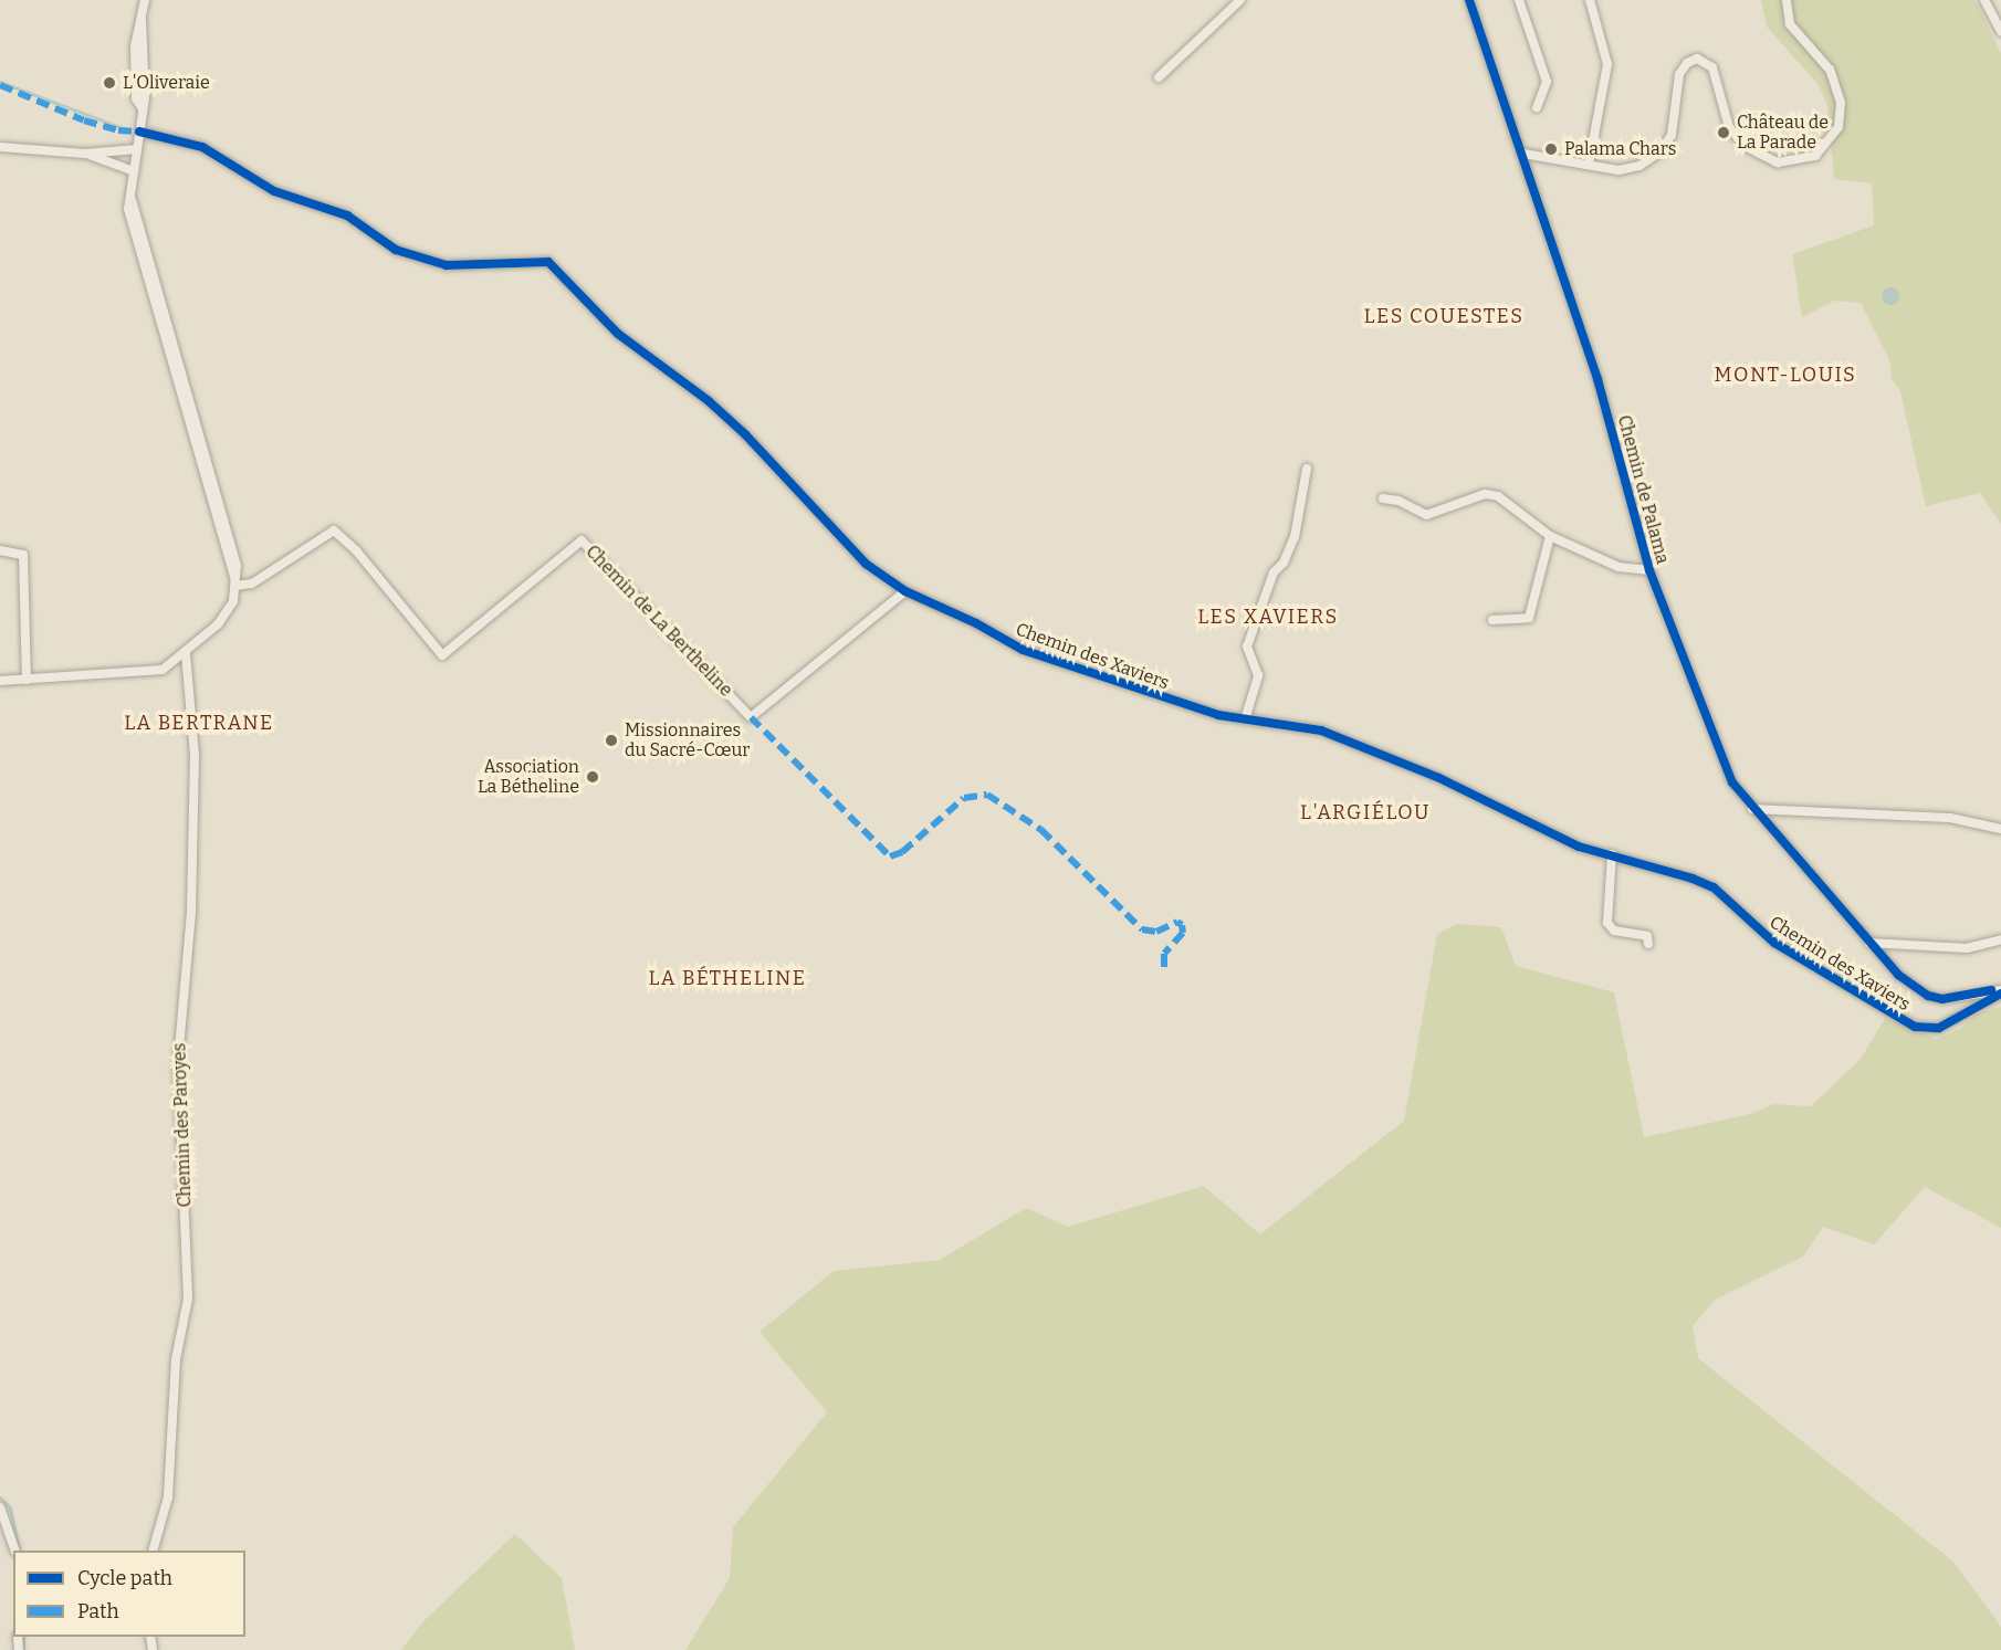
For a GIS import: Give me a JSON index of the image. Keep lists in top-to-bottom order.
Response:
{
  "streets": {
    "street": [
      "Chemin de Palama",
      "Chemin de La Bertheline",
      "Chemin des Xaviers",
      "Chemin des Paroyes"
    ]
  },
  "crossings": [
    ["Chemin de Palama", "Chemin des Xaviers"],
    ["Chemin de La Bertheline", "Chemin des Xaviers"]
  ],
  "districts": [
    "LES COUESTES",
    "MONT-LOUIS",
    "LES XAVIERS",
    "LA BERTRANE",
    "L'ARGIÉLOU",
    "LA BÉTHELINE"
  ],
  "places": [
    "L'Oliveraie",
    "Château de La Parade",
    "Palama Chars",
    "Missionnaires du Sacré-Cœur",
    "Association La Bétheline"
  ],
  "legend": ["Cycle path", "Path"]
}
